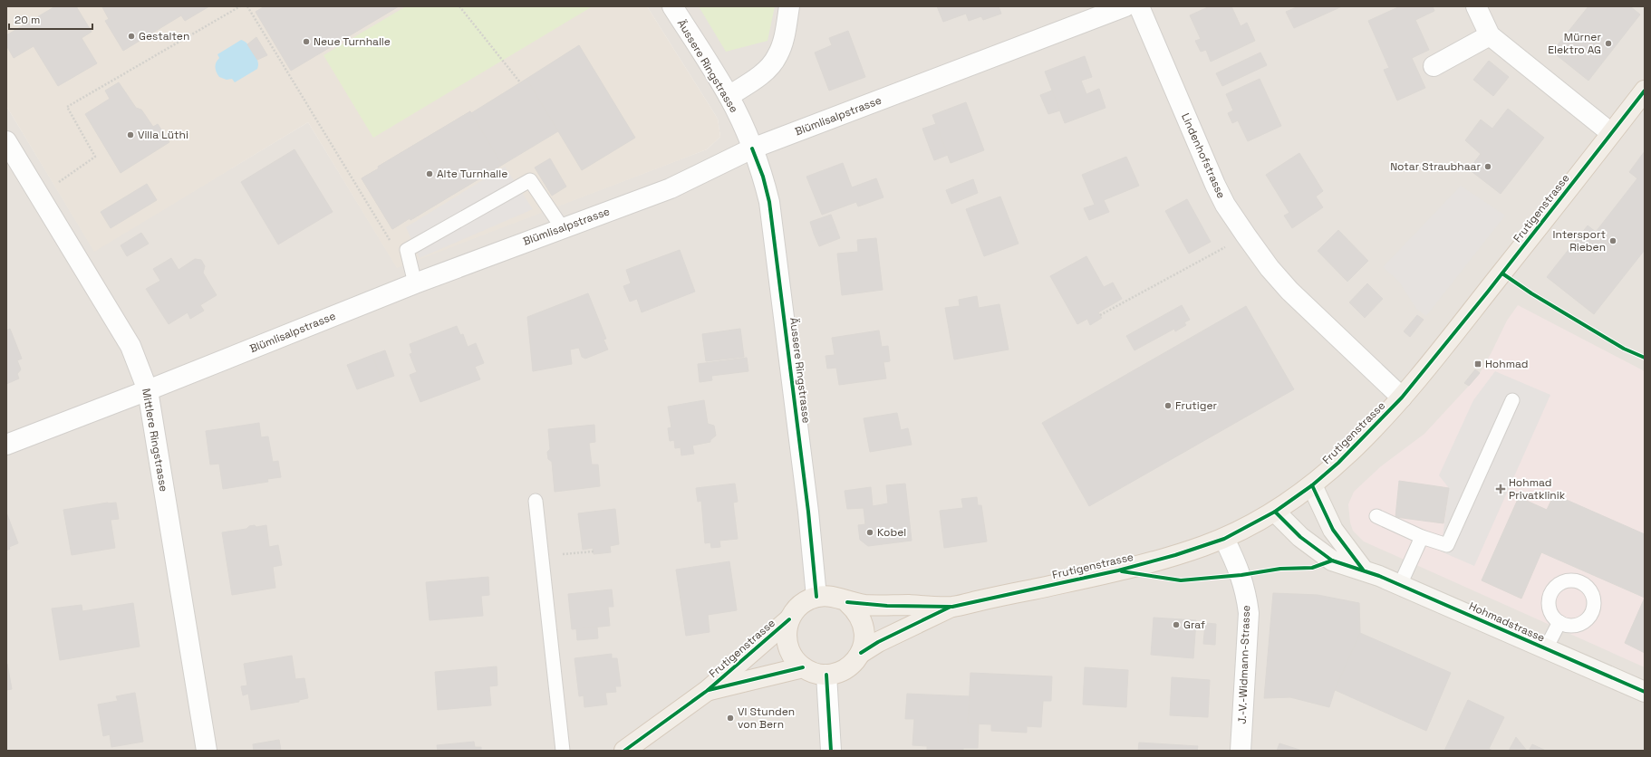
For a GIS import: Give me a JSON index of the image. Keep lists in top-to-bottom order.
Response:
{
  "streets": {
    "main road": ["Frutigenstrasse", "Hohmadstrasse"],
    "street": [
      "Äussere Ringstrasse",
      "Blümlisalpstrasse",
      "Lindenhofstrasse",
      "Mittlere Ringstrasse",
      "J.-V.-Widmann-Strasse"
    ]
  },
  "crossings": [
    ["Äussere Ringstrasse", "Blümlisalpstrasse"],
    ["Äussere Ringstrasse", "Frutigenstrasse"],
    ["Blümlisalpstrasse", "Mittlere Ringstrasse"],
    ["Lindenhofstrasse", "Frutigenstrasse"],
    ["Frutigenstrasse", "Hohmadstrasse"],
    ["Frutigenstrasse", "J.-V.-Widmann-Strasse"]
  ],
  "places": {
    "other": [
      "Gestalten",
      "Neue Turnhalle",
      "Mürner Elektro AG",
      "Villa Lüthi",
      "Notar Straubhaar",
      "Alte Turnhalle",
      "Intersport Rieben",
      "Frutiger",
      "Kobel",
      "Graf",
      "VI Stunden von Bern"
    ],
    "transit": ["Hohmad"],
    "health": ["Hohmad Privatklinik"]
  },
  "scale_bar": "20 m"
}
